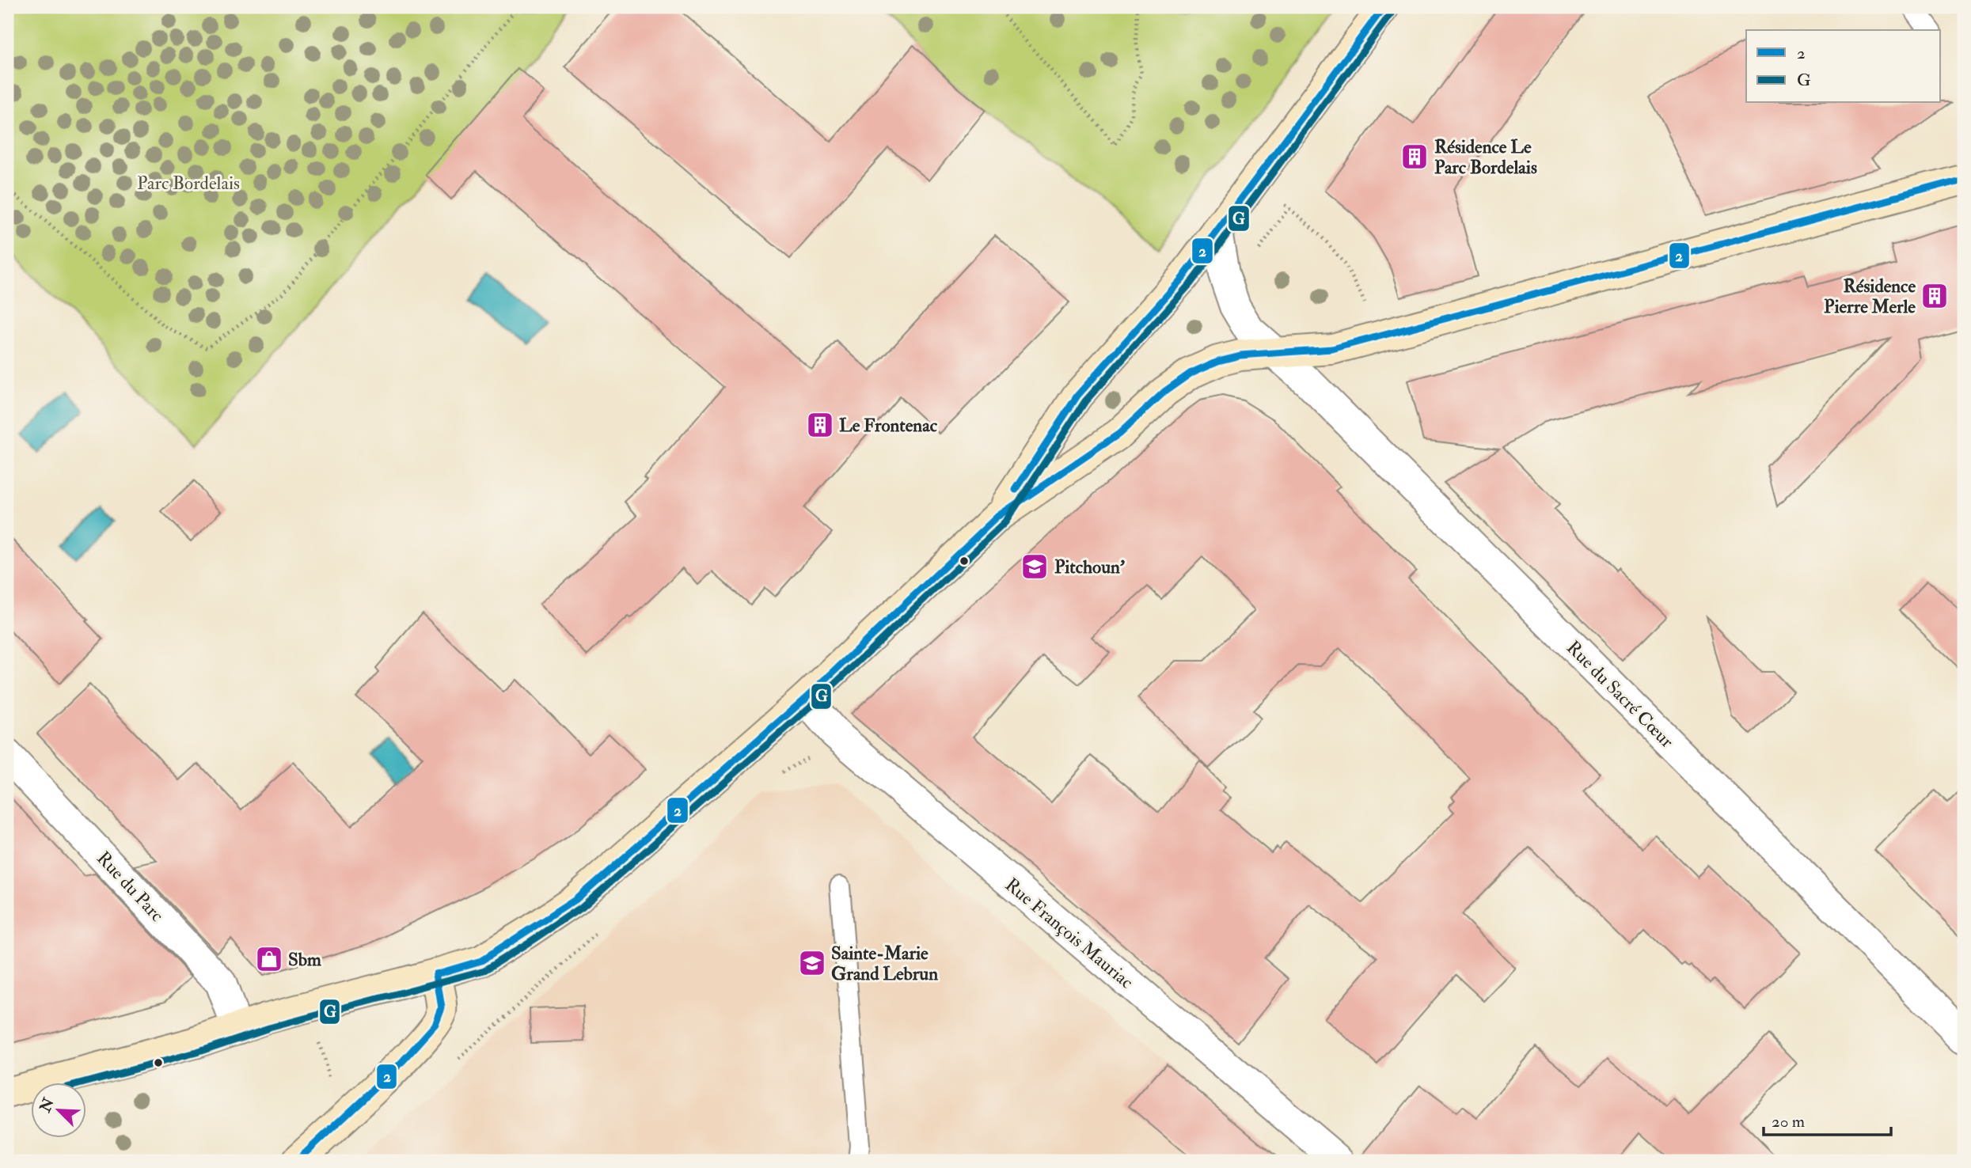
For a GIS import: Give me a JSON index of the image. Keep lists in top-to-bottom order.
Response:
{
  "streets": {
    "street": ["Rue du Sacré Cœur", "Rue du Parc", "Rue François Mauriac"]
  },
  "parks": ["Parc Bordelais"],
  "places": {
    "building": ["Résidence Le Parc Bordelais", "Résidence Pierre Merle", "Le Frontenac"],
    "school or university": ["Pitchoun'", "Sainte-Marie Grand Lebrun"],
    "shop": ["Sbm"]
  },
  "lines": ["transit line 2", "transit line G"],
  "legend": ["2", "G"],
  "scale_bar": "20 m",
  "north": "top left"
}
